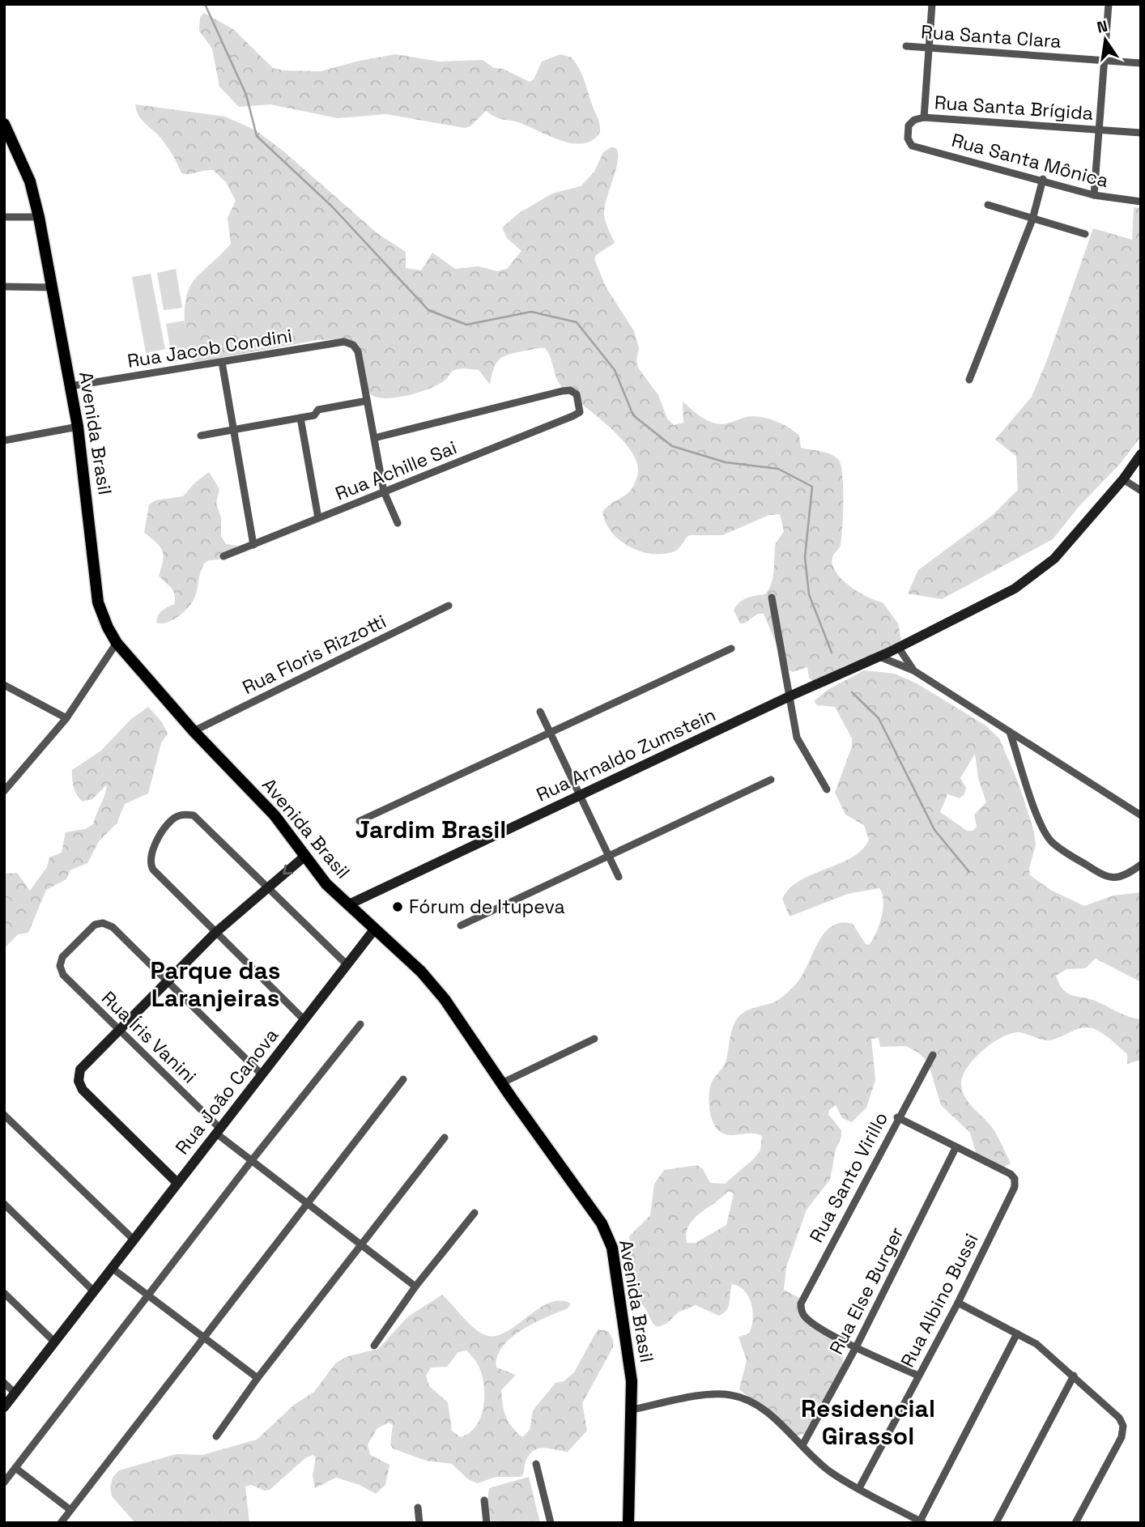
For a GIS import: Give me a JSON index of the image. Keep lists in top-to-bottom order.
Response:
{
  "streets": {
    "main road": ["Avenida Brasil"],
    "street": [
      "Rua Santa Clara",
      "Rua Santa Brígida",
      "Rua Santa Mônica",
      "Rua Jacob Condini",
      "Rua Achille Sai",
      "Rua Floris Rizzotti",
      "Rua Arnaldo Zumstein",
      "Rua Íris Vanini",
      "Rua João Canova",
      "Rua Santo Virillo",
      "Rua Else Burger",
      "Rua Albino Bussi"
    ]
  },
  "crossings": [
    ["Rua Santa Brígida", "Rua Santa Mônica"],
    ["Rua Jacob Condini", "Avenida Brasil"],
    ["Avenida Brasil", "Rua Floris Rizzotti"],
    ["Avenida Brasil", "Rua Arnaldo Zumstein"],
    ["Avenida Brasil", "Rua João Canova"],
    ["Rua Íris Vanini", "Rua João Canova"],
    ["Rua Santo Virillo", "Rua Else Burger"],
    ["Rua Else Burger", "Rua Albino Bussi"]
  ],
  "districts": ["Jardim Brasil", "Parque das Laranjeiras", "Residencial Girassol"],
  "places": ["Fórum de Itupeva"],
  "north": "top"
}
